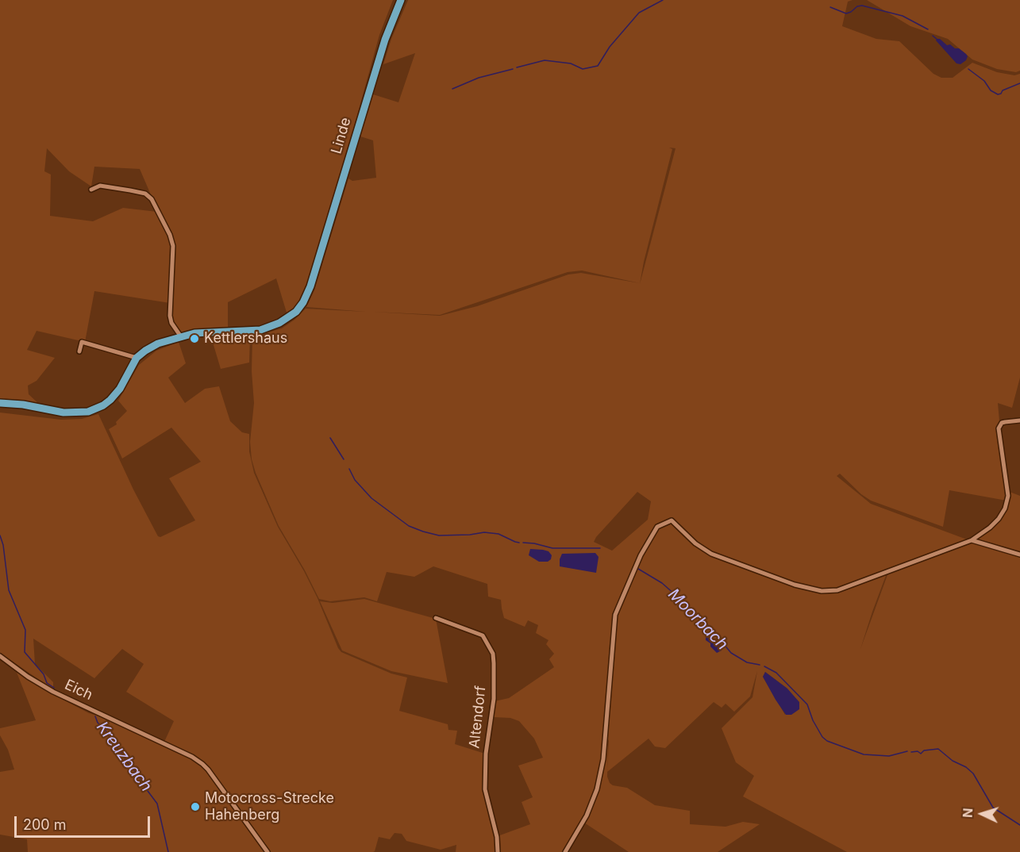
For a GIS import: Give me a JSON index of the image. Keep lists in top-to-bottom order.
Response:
{
  "streets": {
    "main road": ["Linde"],
    "street": ["Eich", "Altendorf"]
  },
  "water": ["Moorbach", "Kreuzbach"],
  "places": ["Kettlershaus", "Motocross-Strecke Hahenberg"],
  "scale_bar": "200 m",
  "north": "left"
}
